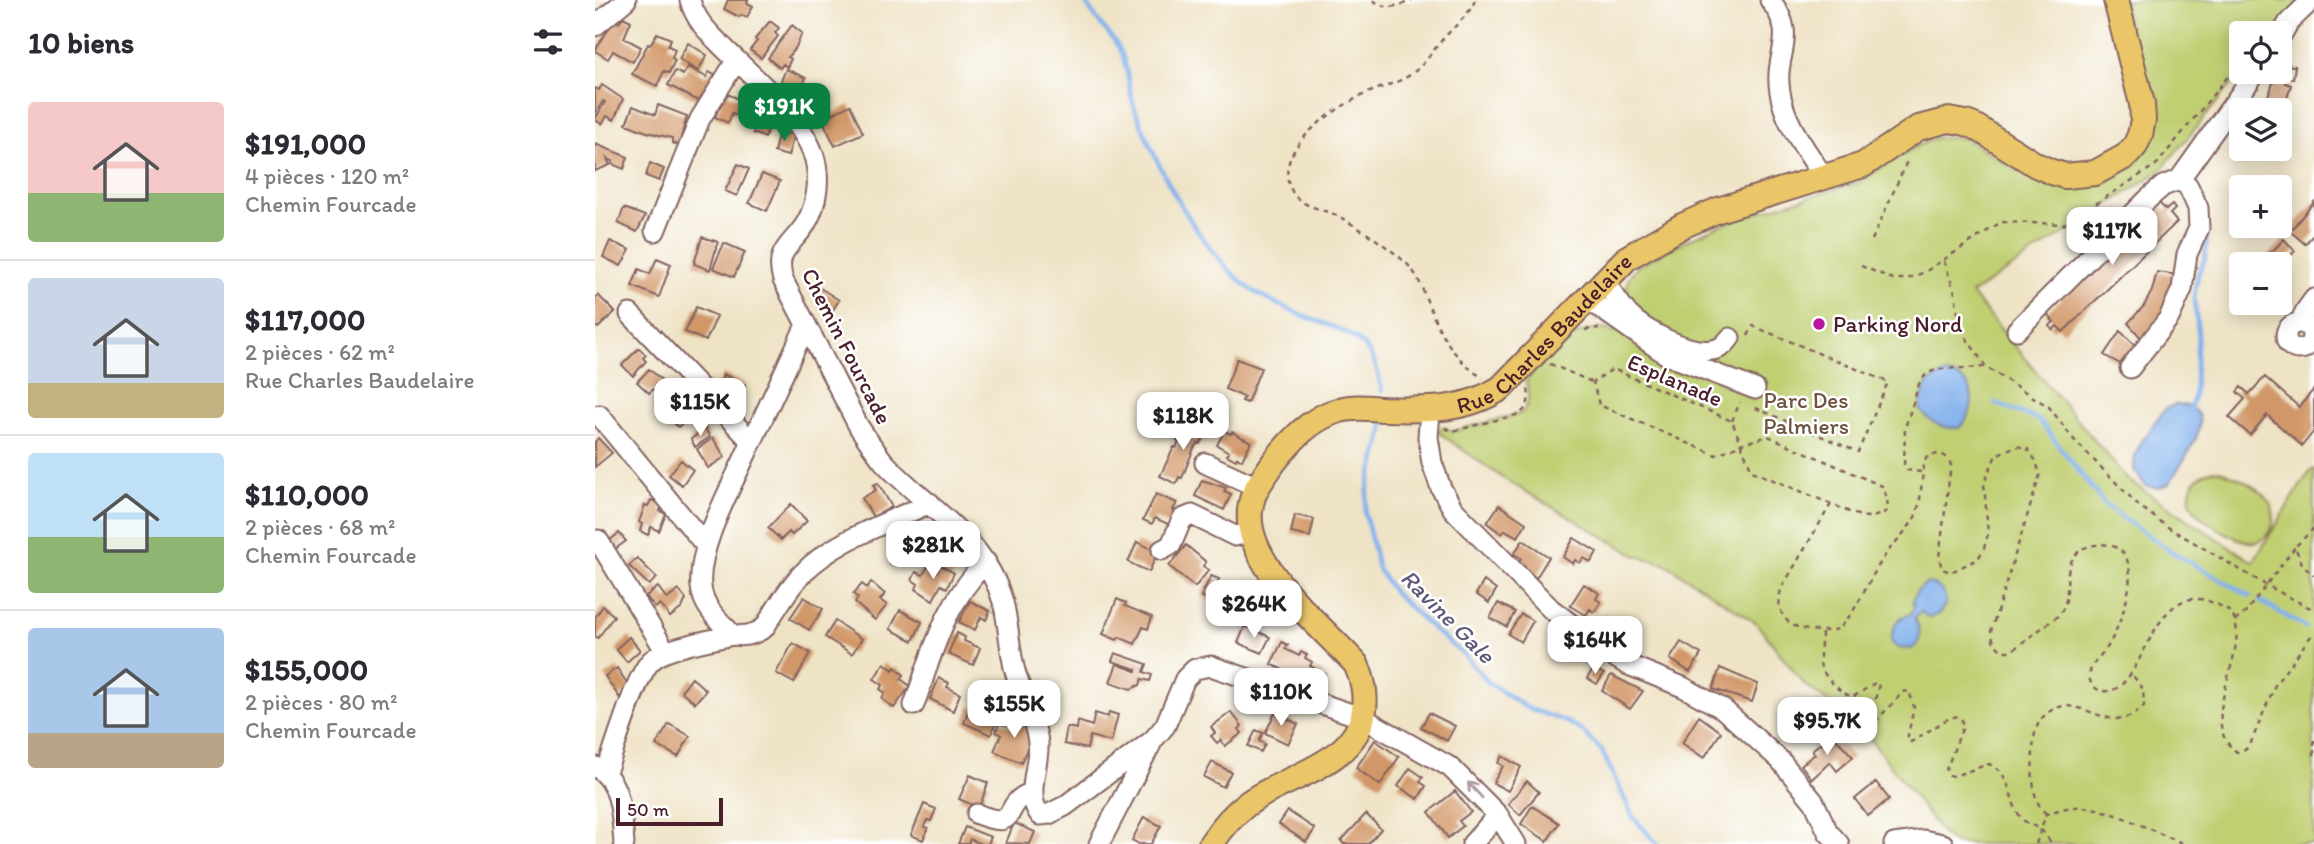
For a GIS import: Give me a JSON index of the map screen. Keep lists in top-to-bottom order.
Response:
{
  "streets": {
    "main road": ["Rue Charles Baudelaire"],
    "street": ["Chemin Fourcade"],
    "path": ["Esplanade"]
  },
  "water": ["Ravine Gale"],
  "parks": ["Parc Des Palmiers"],
  "places": ["Parking Nord"],
  "scale_bar": "50 m",
  "page": {
    "heading": "10 biens",
    "map_buttons": ["+", "−"],
    "price": [
      "$191K",
      "$117K",
      "$115K",
      "$118K",
      "$281K",
      "$264K",
      "$164K",
      "$110K",
      "$155K",
      "$95.7K"
    ],
    "list": [
      {
        "name": "$191,000",
        "note": "4 pièces · 120 m² · Chemin Fourcade"
      },
      {
        "name": "$117,000",
        "note": "2 pièces · 62 m² · Rue Charles Baudelaire"
      },
      {
        "name": "$110,000",
        "note": "2 pièces · 68 m² · Chemin Fourcade"
      },
      {
        "name": "$155,000",
        "note": "2 pièces · 80 m² · Chemin Fourcade"
      }
    ],
    "scale": "50 m"
  }
}
